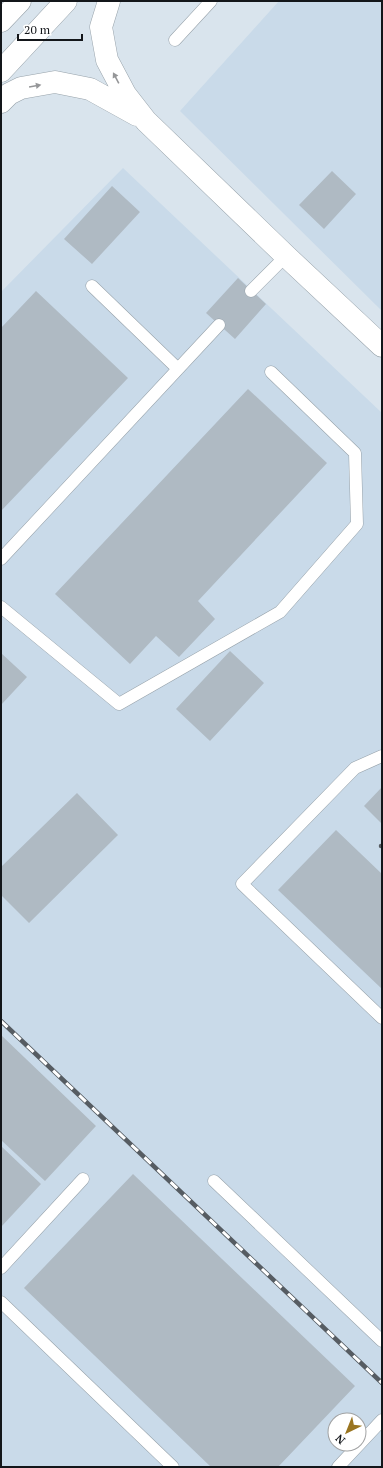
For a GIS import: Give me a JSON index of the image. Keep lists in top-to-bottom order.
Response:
{
  "scale_bar": "20 m",
  "north": "bottom left"
}
